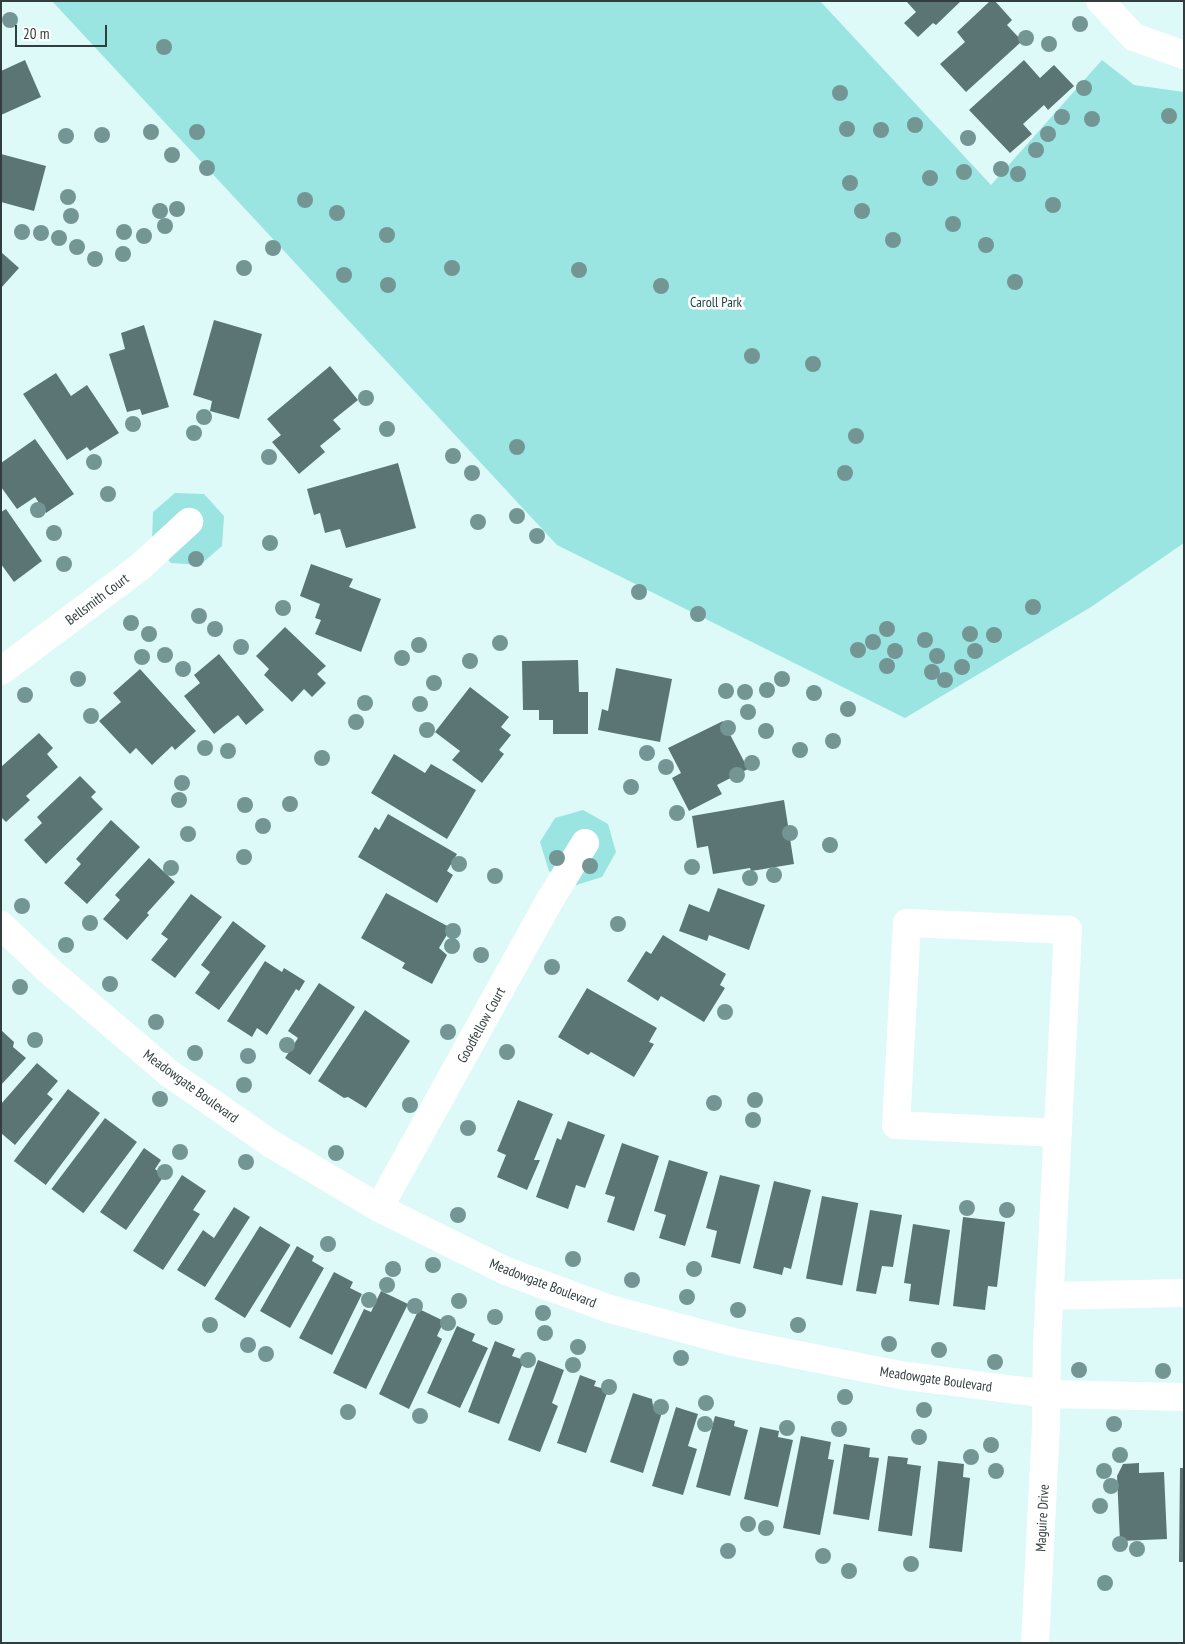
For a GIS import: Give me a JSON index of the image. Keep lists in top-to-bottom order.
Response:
{
  "streets": {
    "street": [
      "Bellsmith Court",
      "Goodfellow Court",
      "Meadowgate Boulevard",
      "Maguire Drive"
    ]
  },
  "crossings": [
    ["Goodfellow Court", "Meadowgate Boulevard"],
    ["Meadowgate Boulevard", "Maguire Drive"]
  ],
  "parks": ["Caroll Park"],
  "scale_bar": "20 m"
}
